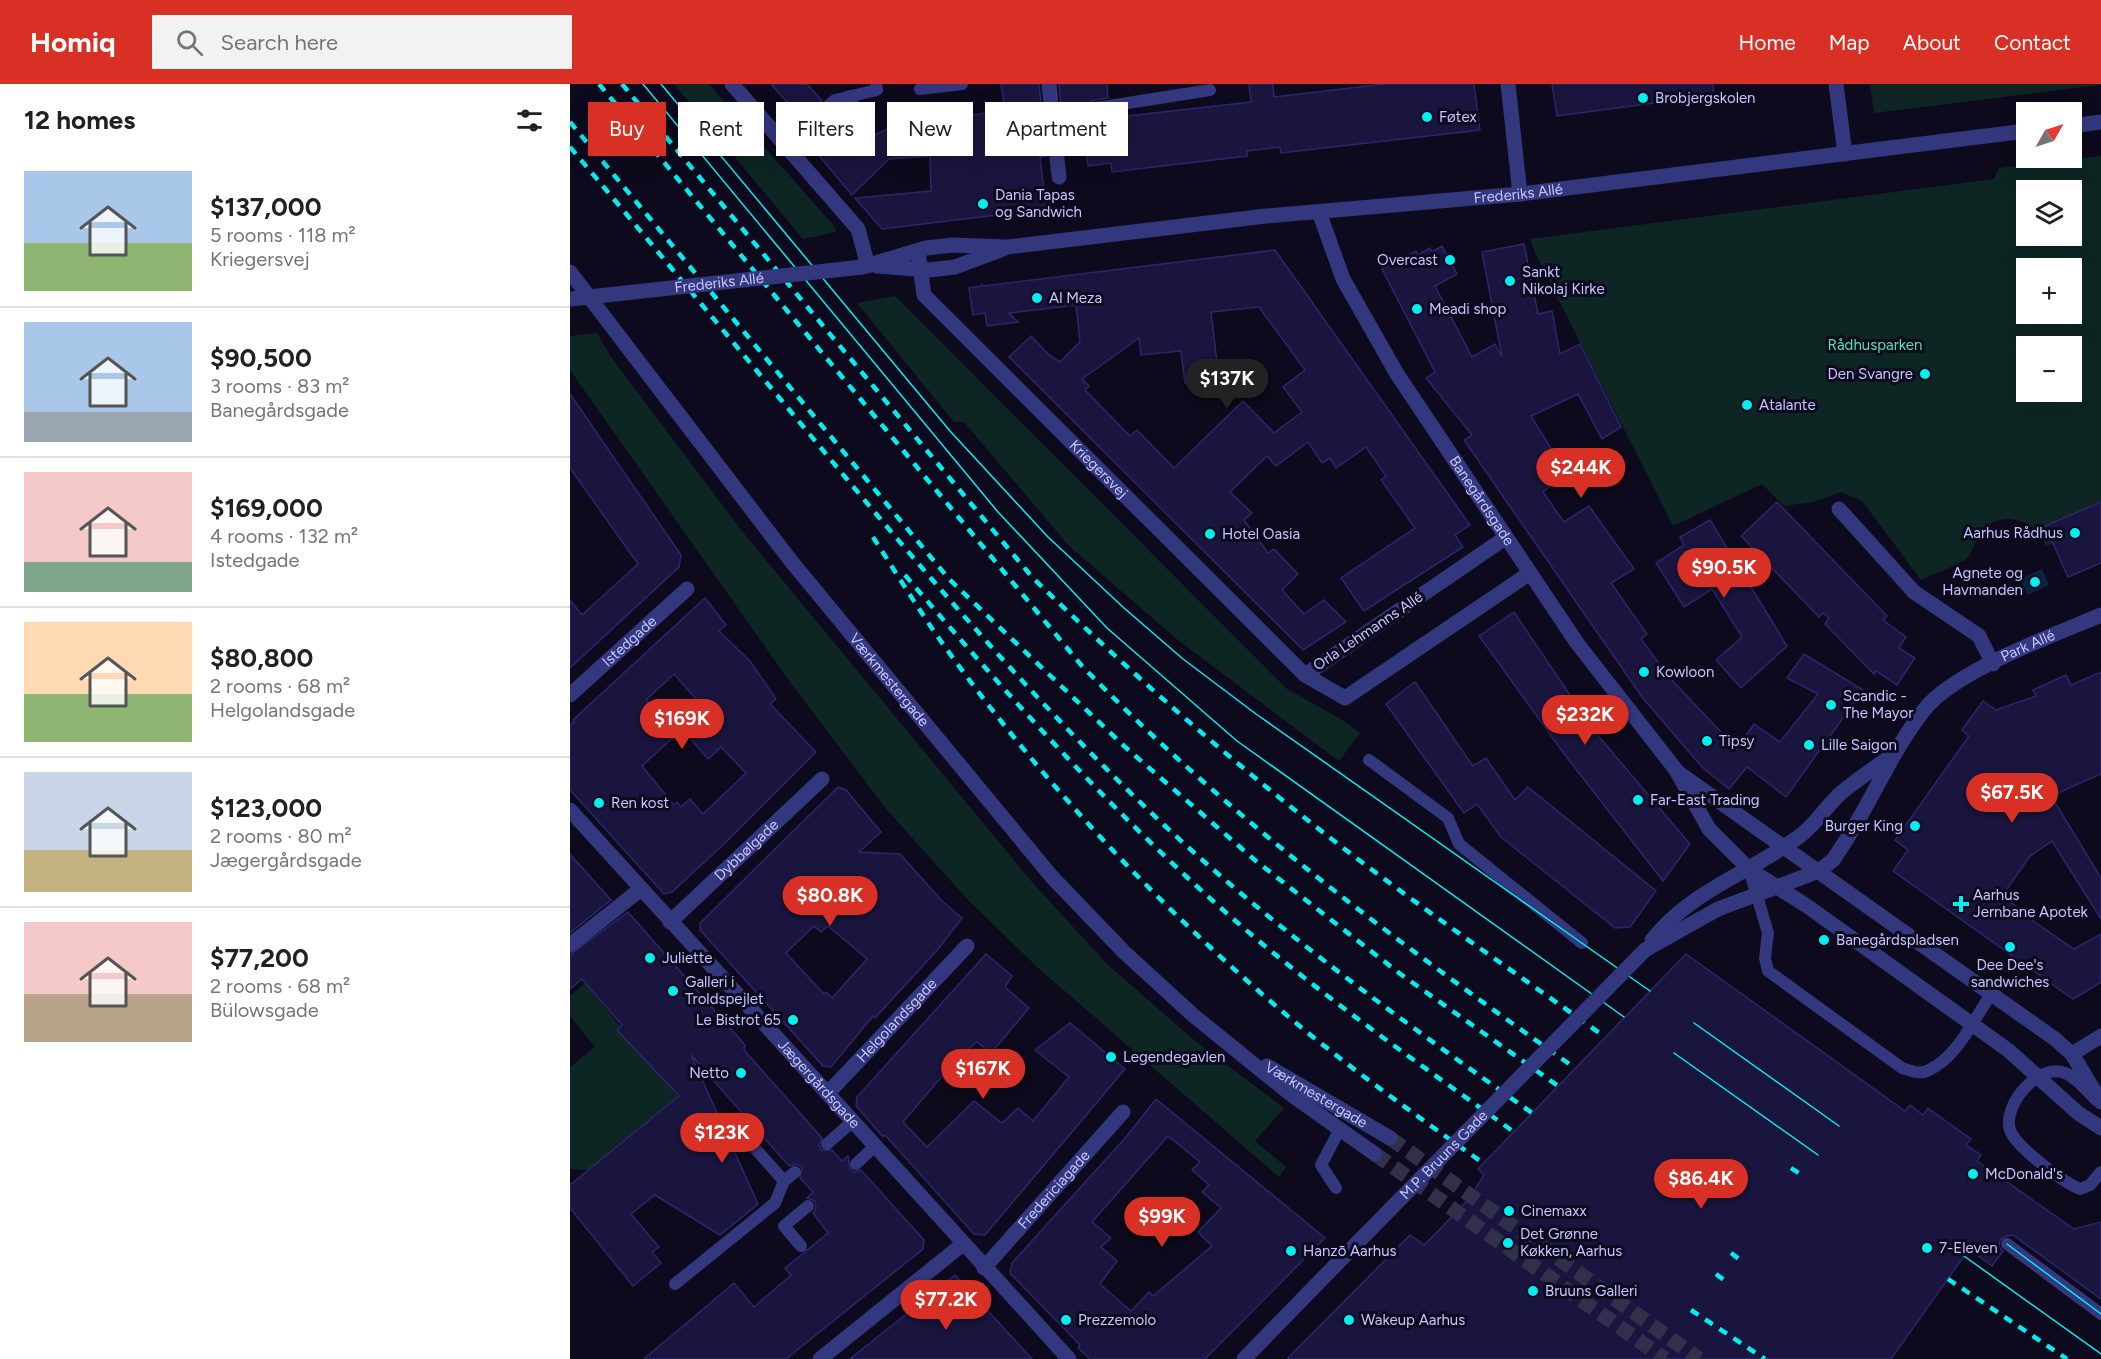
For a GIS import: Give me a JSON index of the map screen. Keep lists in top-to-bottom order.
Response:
{
  "streets": {
    "street": [
      "Frederiks Allé",
      "Kriegersvej",
      "Banegårdsgade",
      "Orla Lehmanns Allé",
      "Istedgade",
      "Park Allé",
      "Værkmestergade",
      "Dybbølgade",
      "Helgolandsgade",
      "Jægergårdsgade",
      "M.P. Bruuns Gade",
      "Fredericiagade"
    ]
  },
  "crossings": [
    ["Frederiks Allé", "Kriegersvej"],
    ["Frederiks Allé", "Banegårdsgade"],
    ["Kriegersvej", "Orla Lehmanns Allé"],
    ["Banegårdsgade", "Orla Lehmanns Allé"],
    ["Dybbølgade", "Jægergårdsgade"],
    ["Helgolandsgade", "Jægergårdsgade"],
    ["Jægergårdsgade", "Fredericiagade"]
  ],
  "parks": ["Rådhusparken"],
  "places": {
    "other": [
      "Brobjergskolen",
      "Føtex",
      "Dania Tapas og Sandwich",
      "Overcast",
      "Sankt Nikolaj Kirke",
      "Al Meza",
      "Meadi shop",
      "Den Svangre",
      "Atalante",
      "Aarhus Rådhus",
      "Hotel Oasia",
      "Agnete og Havmanden",
      "Kowloon",
      "Scandic - The Mayor",
      "Tipsy",
      "Lille Saigon",
      "Far-East Trading",
      "Ren kost",
      "Burger King",
      "Banegårdspladsen",
      "Dee Dee's sandwiches",
      "Juliette",
      "Galleri i Troldspejlet",
      "Le Bistrot 65",
      "Legendegavlen",
      "Netto",
      "McDonald's",
      "Cinemaxx",
      "Det Grønne Køkken, Aarhus",
      "7-Eleven",
      "Hanzō Aarhus",
      "Bruuns Galleri",
      "Prezzemolo",
      "Wakeup Aarhus"
    ],
    "health": ["Aarhus Jernbane Apotek"]
  },
  "north": "top right",
  "page": {
    "header": "Homiq",
    "search": "Search here",
    "nav": [
      "Home",
      "Map",
      "About",
      "Contact"
    ],
    "heading": "12 homes",
    "map_buttons": ["+", "−"],
    "chip": [
      "Buy",
      "Rent",
      "Filters",
      "New",
      "Apartment"
    ],
    "list": [
      {
        "name": "$137,000",
        "note": "5 rooms · 118 m² · Kriegersvej"
      },
      {
        "name": "$90,500",
        "note": "3 rooms · 83 m² · Banegårdsgade"
      },
      {
        "name": "$169,000",
        "note": "4 rooms · 132 m² · Istedgade"
      },
      {
        "name": "$80,800",
        "note": "2 rooms · 68 m² · Helgolandsgade"
      },
      {
        "name": "$123,000",
        "note": "2 rooms · 80 m² · Jægergårdsgade"
      },
      {
        "name": "$77,200",
        "note": "2 rooms · 68 m² · Bülowsgade"
      }
    ],
    "price": [
      "$137K",
      "$244K",
      "$90.5K",
      "$232K",
      "$169K",
      "$67.5K",
      "$80.8K",
      "$167K",
      "$123K",
      "$86.4K",
      "$99K",
      "$77.2K"
    ]
  }
}
